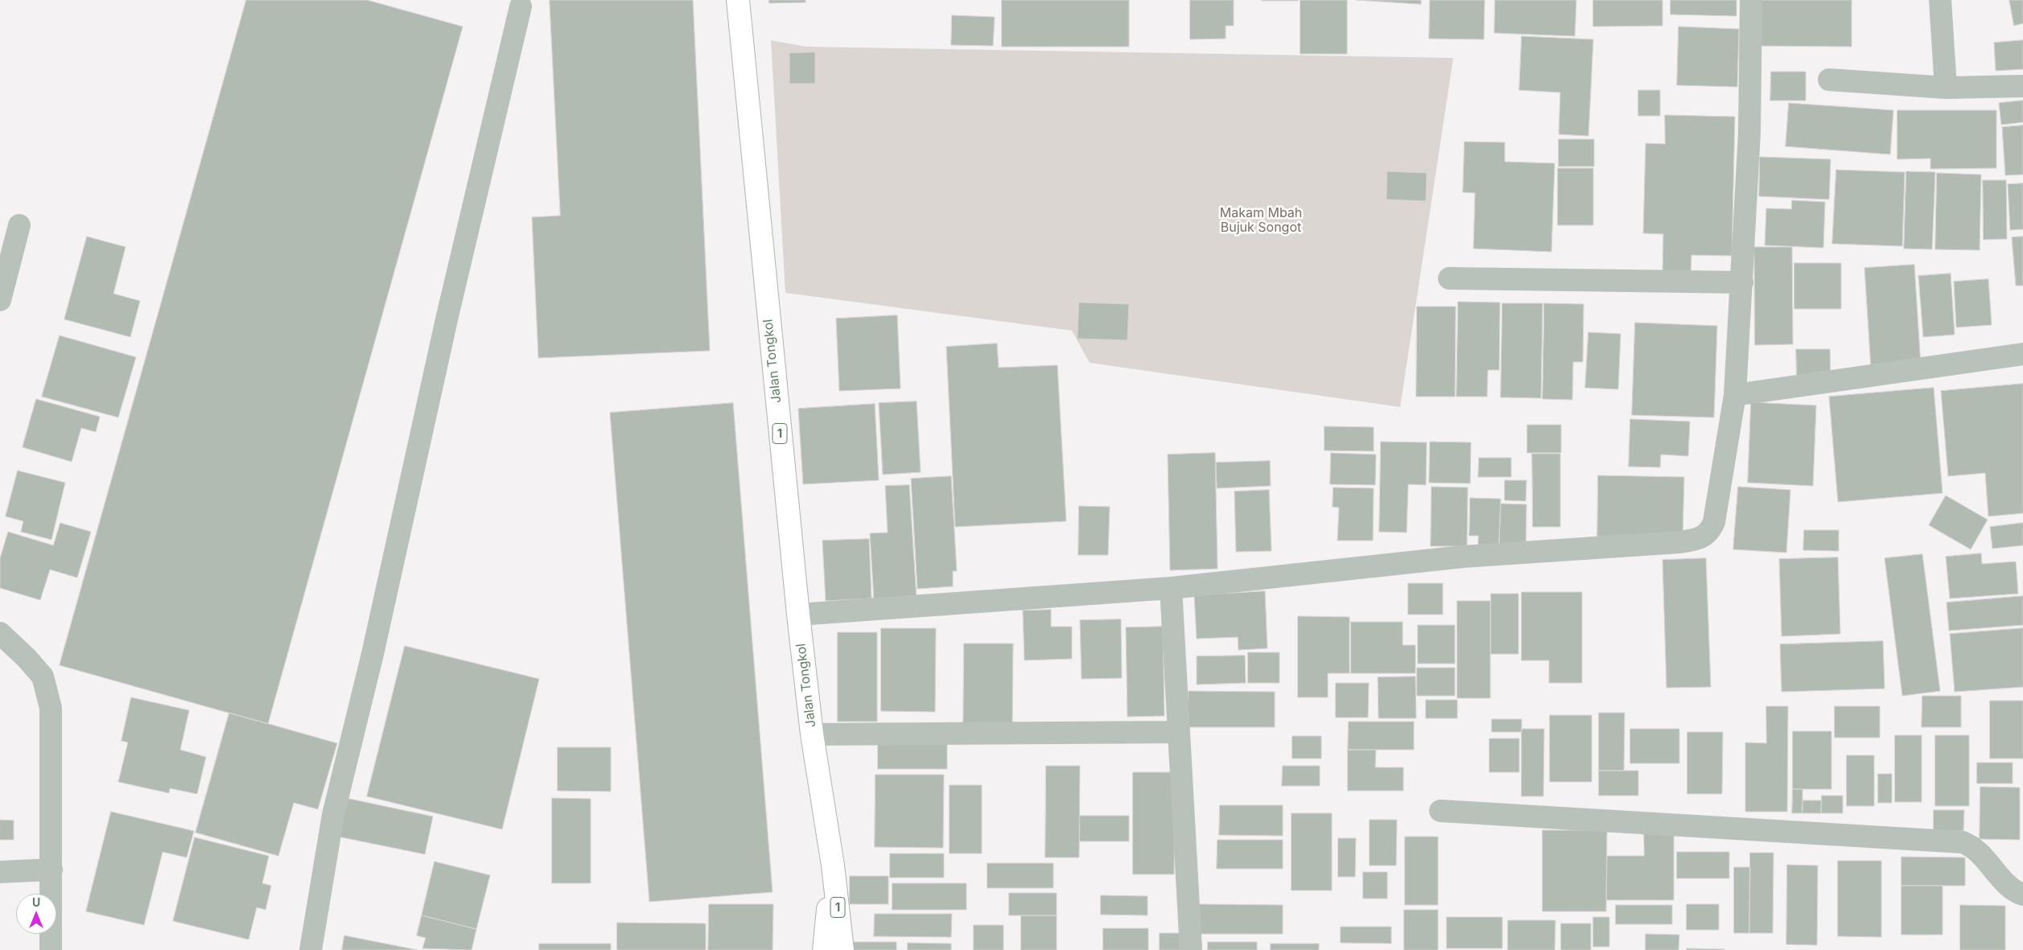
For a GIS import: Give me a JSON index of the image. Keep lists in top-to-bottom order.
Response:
{
  "streets": {
    "highway": ["Jalan Tongkol", "1"]
  },
  "crossings": [
    ["Jalan Tongkol", "1"]
  ],
  "parks": ["Makam Mbah Bujuk Songot"],
  "north": "top"
}
